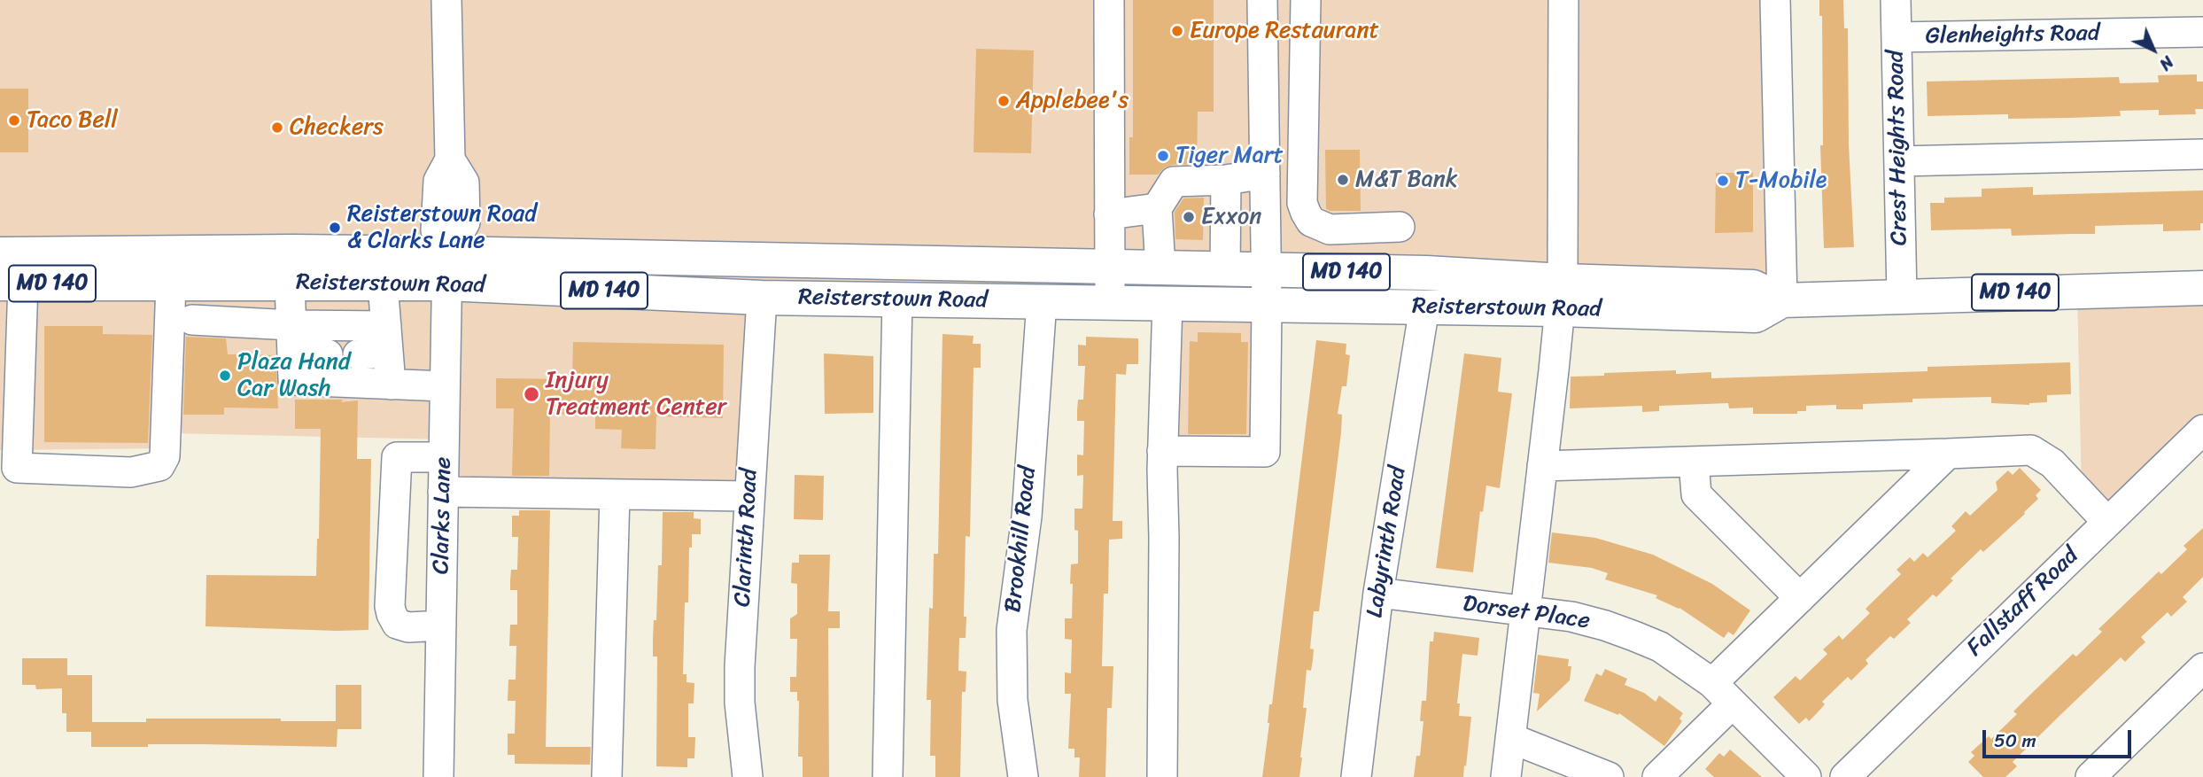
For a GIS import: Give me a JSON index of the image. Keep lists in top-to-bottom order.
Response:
{
  "streets": {
    "main road": ["MD 140", "Reisterstown Road"],
    "street": [
      "Glenheights Road",
      "Crest Heights Road",
      "Clarks Lane",
      "Clarinth Road",
      "Brookhill Road",
      "Labyrinth Road",
      "Fallstaff Road",
      "Dorset Place"
    ]
  },
  "crossings": [
    ["Glenheights Road", "Crest Heights Road"],
    ["Crest Heights Road", "Reisterstown Road"],
    ["Reisterstown Road", "Clarks Lane"],
    ["Reisterstown Road", "Clarinth Road"],
    ["Reisterstown Road", "Brookhill Road"],
    ["Reisterstown Road", "Labyrinth Road"],
    ["Labyrinth Road", "Dorset Place"]
  ],
  "places": [
    "Europe Restaurant",
    "Applebee's",
    "Taco Bell",
    "Checkers",
    "Tiger Mart",
    "M&T Bank",
    "T-Mobile",
    "Exxon",
    "Reisterstown Road & Clarks Lane",
    "Plaza Hand Car Wash",
    "Injury Treatment Center"
  ],
  "scale_bar": "50 m",
  "north": "bottom right"
}
